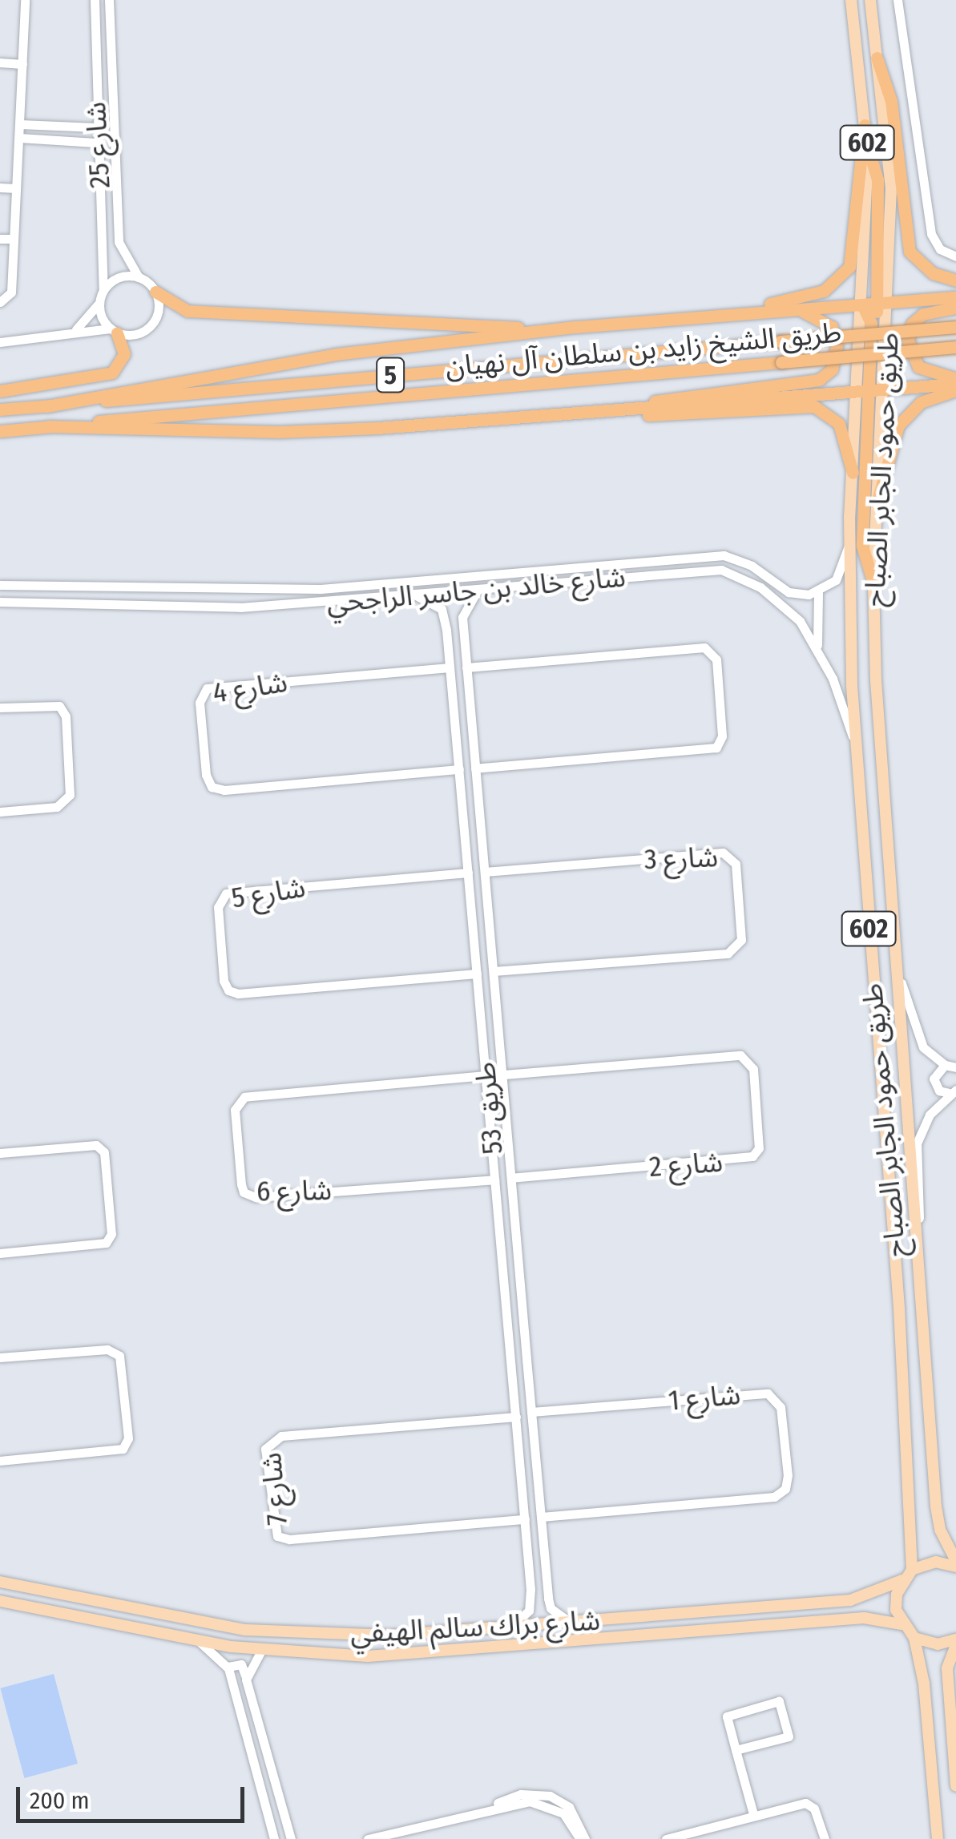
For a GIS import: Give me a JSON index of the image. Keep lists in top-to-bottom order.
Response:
{
  "streets": {
    "highway": ["طريق الشيخ زايد بن سلطان آل نهيان", "5"],
    "main road": ["602", "طريق حمود الجابر الصباح", "شارع براك سالم الهيفي"],
    "street": [
      "شارع 25",
      "شارع خالد بن جاسر الراجحي",
      "شارع 4",
      "شارع 3",
      "شارع 5",
      "طريق 53",
      "شارع 2",
      "شارع 6",
      "شارع 1",
      "شارع 7"
    ]
  },
  "crossings": [
    ["602", "طريق حمود الجابر الصباح"],
    ["طريق حمود الجابر الصباح", "شارع خالد بن جاسر الراجحي"],
    ["شارع خالد بن جاسر الراجحي", "طريق 53"],
    ["شارع 4", "طريق 53"],
    ["شارع 3", "طريق 53"],
    ["شارع 5", "طريق 53"],
    ["طريق 53", "شارع 2"],
    ["طريق 53", "شارع 6"],
    ["طريق 53", "شارع 1"],
    ["طريق 53", "شارع 7"],
    ["طريق 53", "شارع براك سالم الهيفي"]
  ],
  "scale_bar": "200 m"
}
